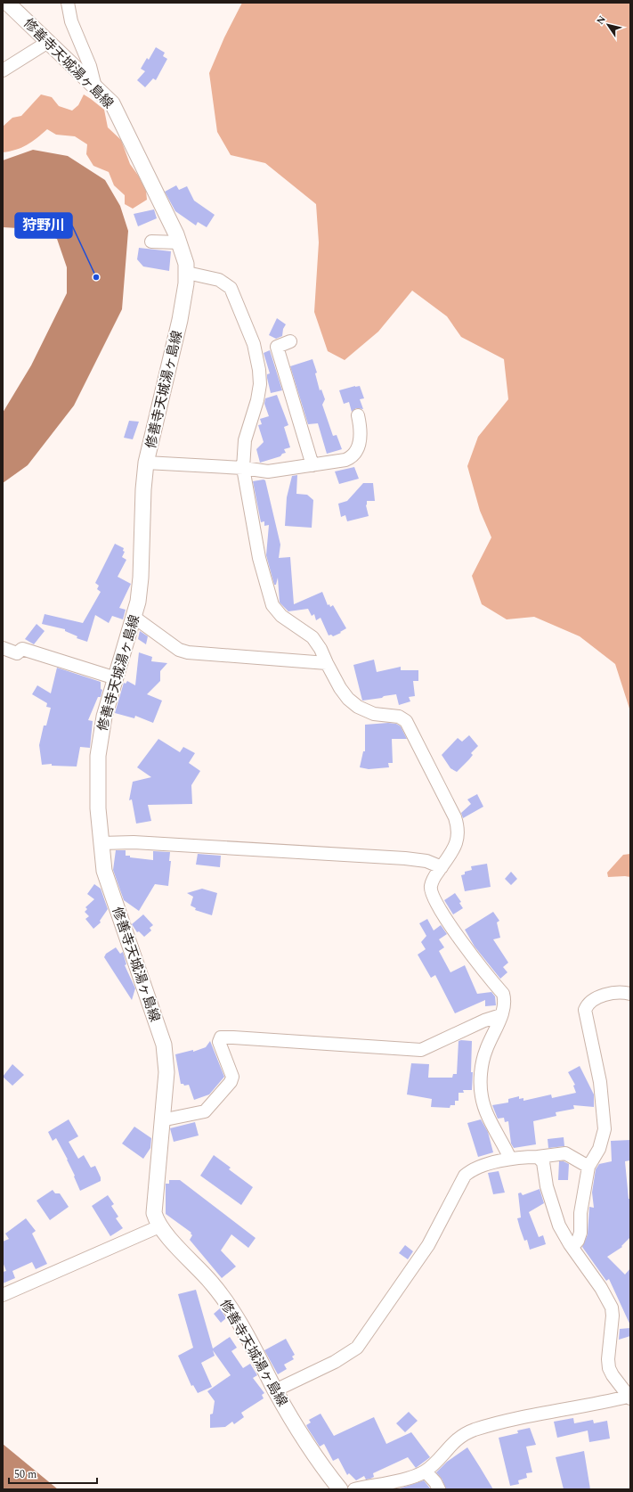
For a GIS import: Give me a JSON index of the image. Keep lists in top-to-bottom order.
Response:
{
  "streets": {
    "main road": ["修善寺天城湯ヶ島線"]
  },
  "places": ["狩野川"],
  "scale_bar": "50 m",
  "north": "top left"
}
